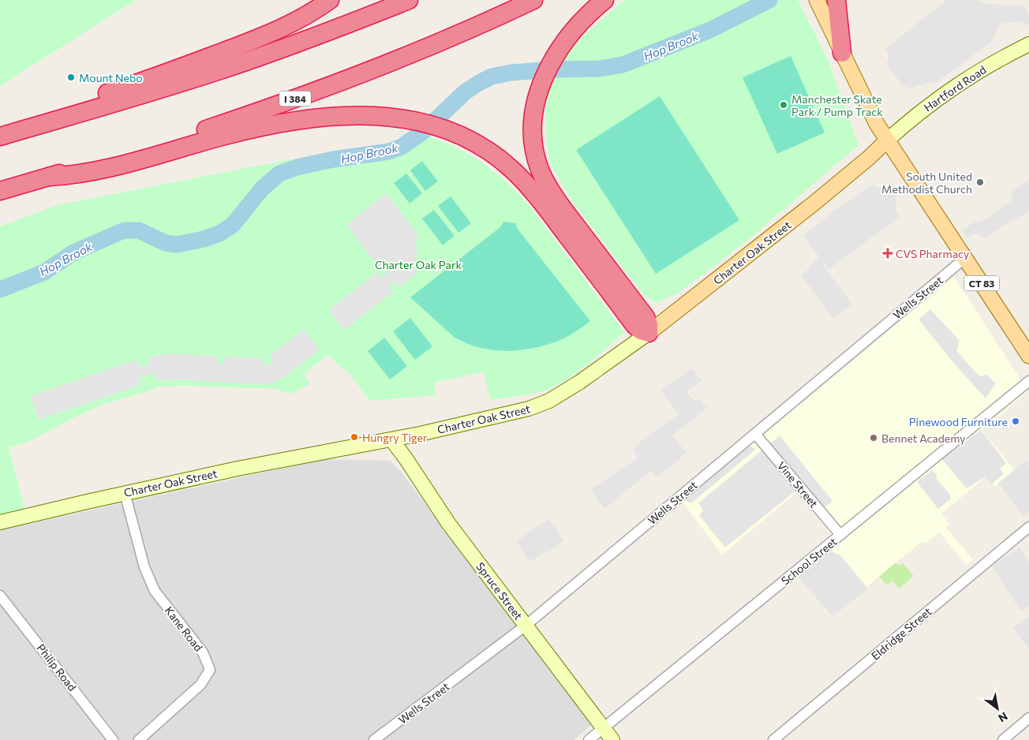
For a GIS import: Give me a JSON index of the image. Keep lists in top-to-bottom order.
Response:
{
  "streets": {
    "highway": ["I 384"],
    "main road": [
      "Hartford Road",
      "Charter Oak Street",
      "CT 83",
      "Spruce Street"
    ],
    "street": [
      "Wells Street",
      "Vine Street",
      "School Street",
      "Kane Road",
      "Eldridge Street",
      "Philip Road"
    ]
  },
  "crossings": [
    ["Hartford Road", "Charter Oak Street"],
    ["Hartford Road", "CT 83"],
    ["Charter Oak Street", "CT 83"],
    ["Charter Oak Street", "Spruce Street"],
    ["Charter Oak Street", "Kane Road"],
    ["CT 83", "Wells Street"],
    ["Wells Street", "Vine Street"],
    ["Wells Street", "Spruce Street"],
    ["Vine Street", "School Street"],
    ["School Street", "Spruce Street"]
  ],
  "water": ["Hop Brook"],
  "parks": ["Charter Oak Park"],
  "places": {
    "other": [
      "Mount Nebo",
      "Manchester Skate Park / Pump Track",
      "South United Methodist Church",
      "Pinewood Furniture",
      "Hungry Tiger",
      "Bennet Academy"
    ],
    "health": ["CVS Pharmacy"]
  },
  "north": "bottom right"
}
